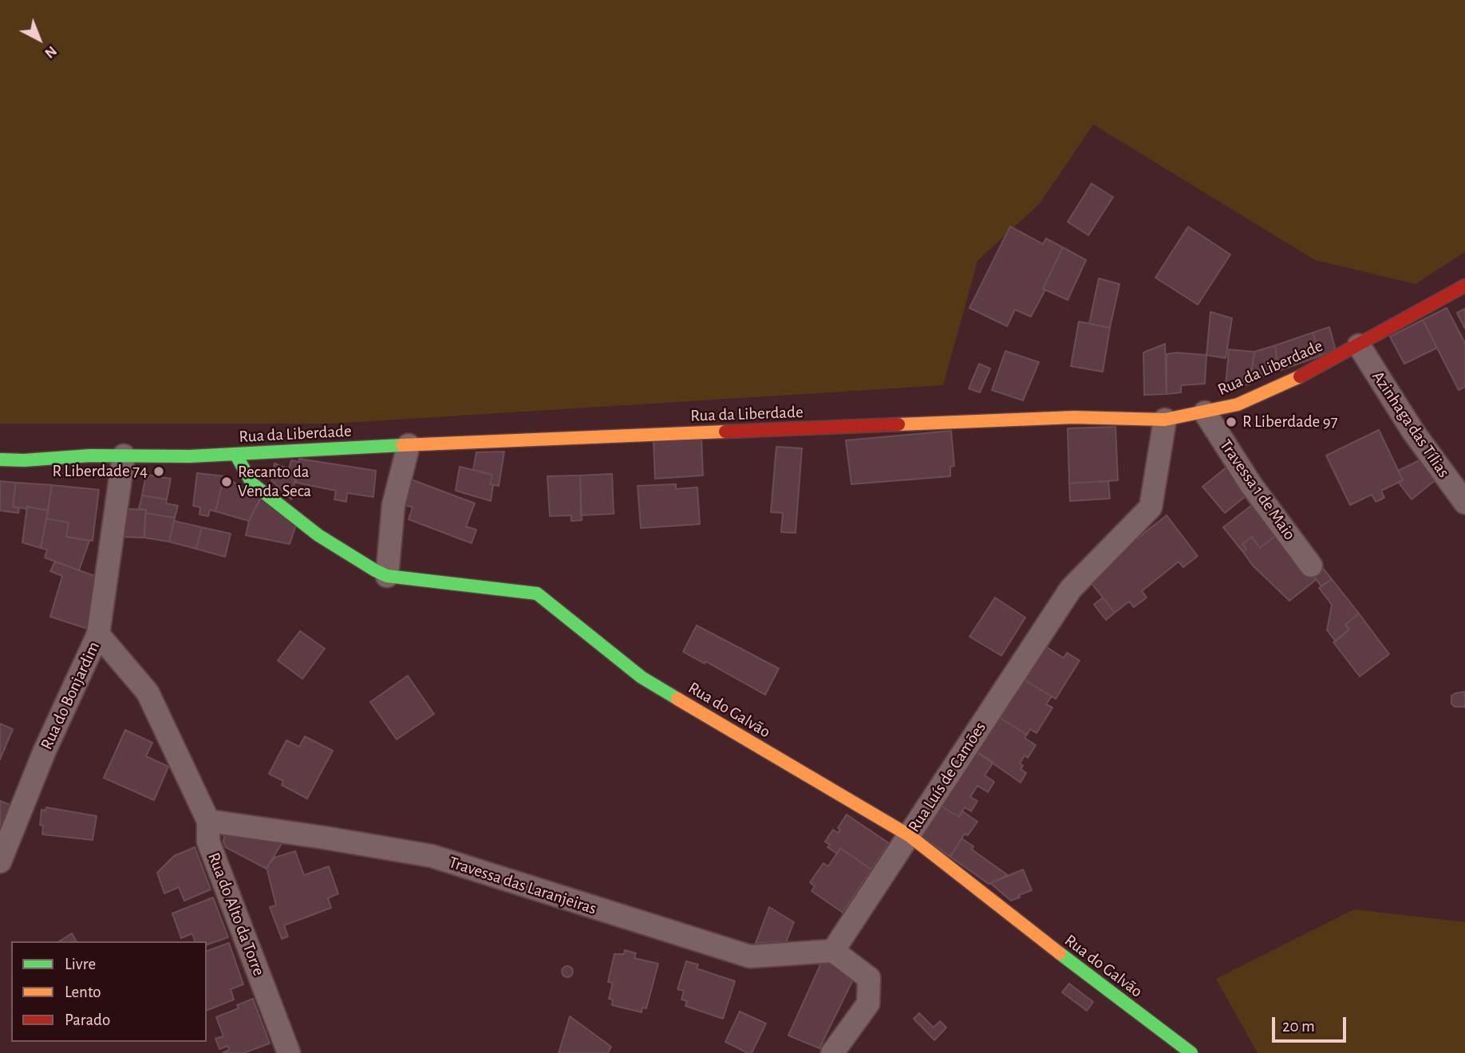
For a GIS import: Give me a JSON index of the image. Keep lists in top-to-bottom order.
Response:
{
  "streets": {
    "street": [
      "Rua da Liberdade",
      "Azinhaga das Tílias",
      "Travessa 1 de Maio",
      "Rua do Bonjardim",
      "Rua do Galvão",
      "Rua Luís de Camões",
      "Travessa das Laranjeiras",
      "Rua do Alto da Torre"
    ]
  },
  "crossings": [
    ["Rua da Liberdade", "Azinhaga das Tílias"],
    ["Rua da Liberdade", "Travessa 1 de Maio"],
    ["Rua da Liberdade", "Rua do Bonjardim"],
    ["Rua da Liberdade", "Rua do Galvão"],
    ["Rua da Liberdade", "Rua Luís de Camões"],
    ["Rua do Bonjardim", "Rua do Alto da Torre"],
    ["Rua do Galvão", "Rua Luís de Camões"],
    ["Rua Luís de Camões", "Travessa das Laranjeiras"],
    ["Travessa das Laranjeiras", "Rua do Alto da Torre"]
  ],
  "places": ["R Liberdade 97", "R Liberdade 74", "Recanto da Venda Seca"],
  "legend": ["Livre", "Lento", "Parado"],
  "scale_bar": "20 m",
  "north": "bottom right"
}
